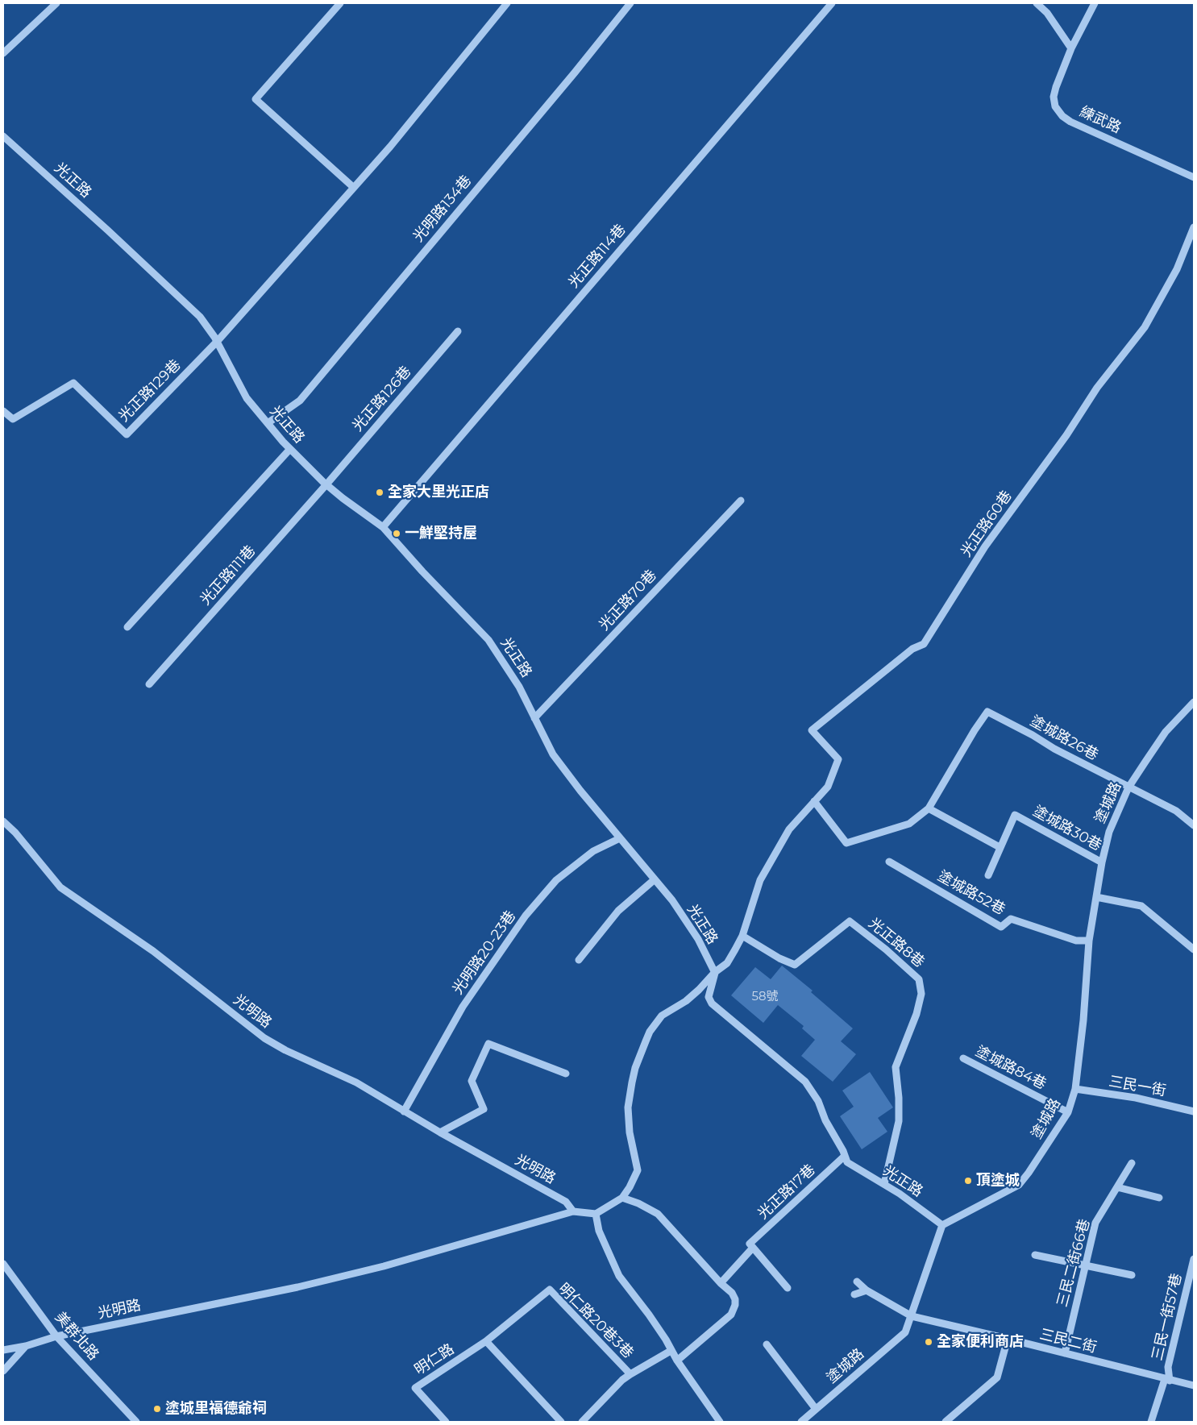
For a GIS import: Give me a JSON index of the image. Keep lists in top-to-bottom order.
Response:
{
  "streets": {
    "street": [
      "練武路",
      "光正路",
      "光明路134巷",
      "光正路114巷",
      "光正路129巷",
      "光正路126巷",
      "光正路60巷",
      "光正路111巷",
      "光正路70巷",
      "塗城路26巷",
      "塗城路",
      "塗城路30巷",
      "塗城路52巷",
      "光正路8巷",
      "光明路20-23巷",
      "光明路",
      "塗城路84巷",
      "三民一街",
      "光正路17巷",
      "三民二街66巷",
      "三民一街57巷",
      "明仁路20巷3巷",
      "美群北路",
      "三民二街",
      "明仁路"
    ]
  },
  "crossings": [
    ["光正路", "光明路134巷"],
    ["光正路", "光正路114巷"],
    ["光正路", "光正路129巷"],
    ["光正路", "光正路126巷"],
    ["光正路", "光正路60巷"],
    ["光正路", "光正路111巷"],
    ["光正路", "光正路70巷"],
    ["光正路", "塗城路"],
    ["光正路", "光正路8巷"],
    ["光正路", "光明路20-23巷"],
    ["光正路", "光正路17巷"],
    ["光正路126巷", "光正路111巷"],
    ["光正路60巷", "光正路8巷"],
    ["塗城路26巷", "塗城路"],
    ["塗城路", "塗城路30巷"],
    ["塗城路", "塗城路52巷"],
    ["塗城路", "塗城路84巷"],
    ["塗城路", "三民一街"],
    ["塗城路", "三民二街"],
    ["光明路20-23巷", "光明路"],
    ["光明路", "美群北路"],
    ["三民二街66巷", "三民二街"],
    ["三民一街57巷", "三民二街"],
    ["明仁路20巷3巷", "明仁路"]
  ],
  "places": [
    "全家大里光正店",
    "一鮮堅持屋",
    "頂塗城",
    "全家便利商店",
    "塗城里福德爺祠"
  ],
  "house_numbers": ["58號"]
}
